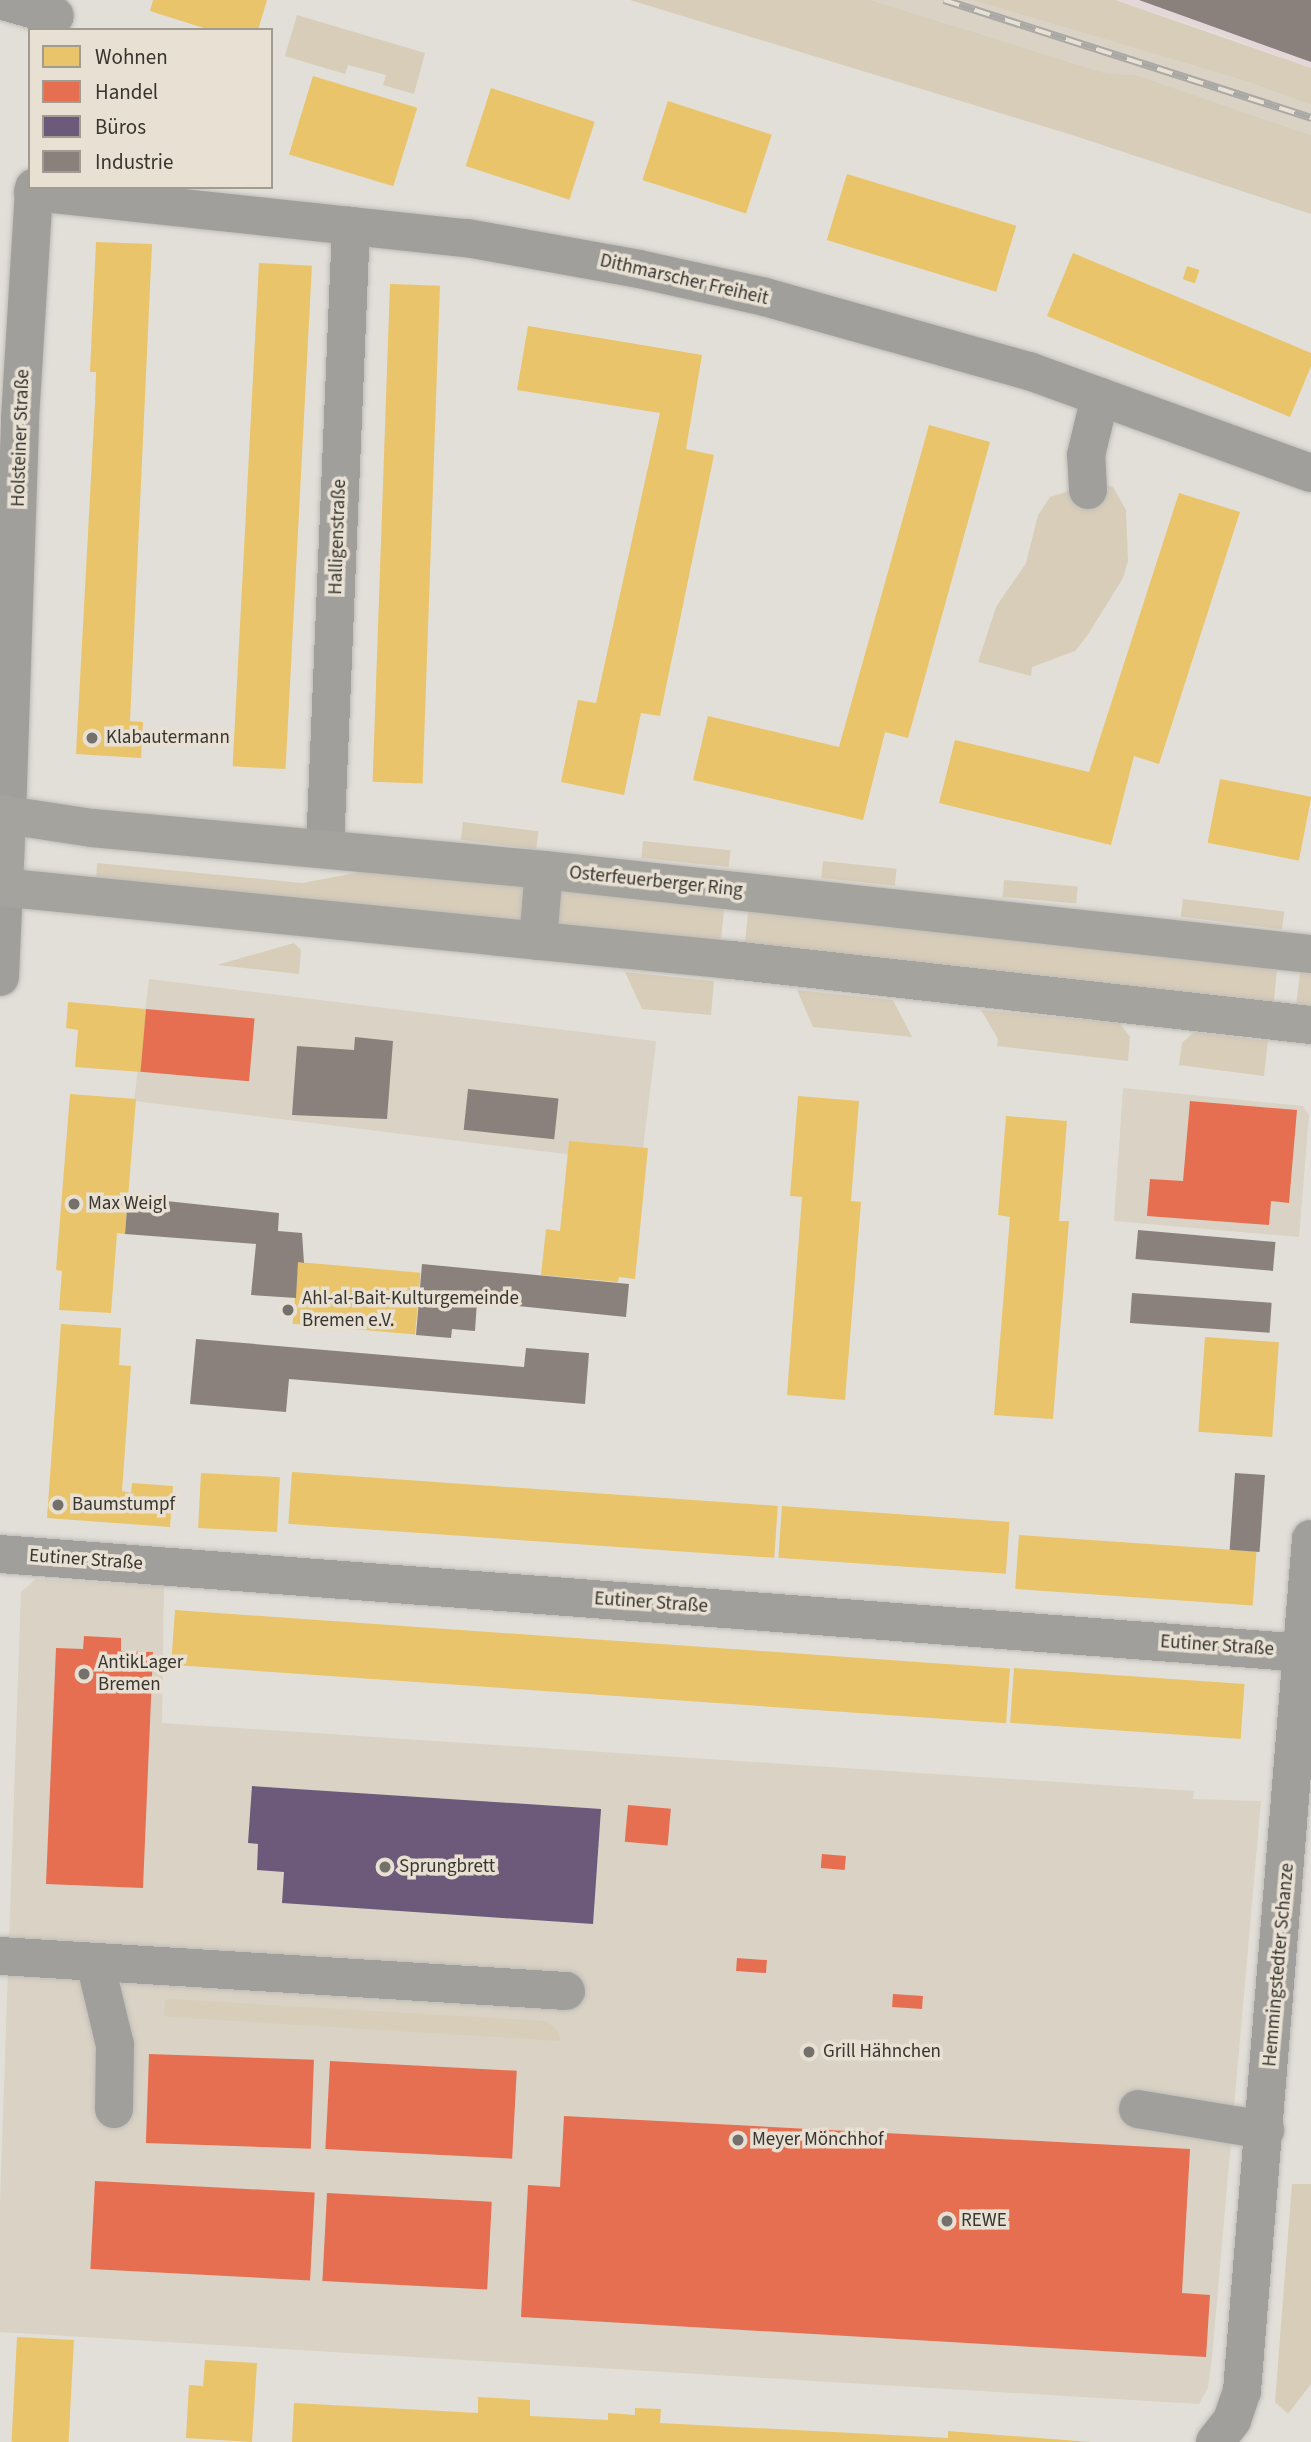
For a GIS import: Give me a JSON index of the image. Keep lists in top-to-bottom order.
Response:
{
  "streets": {
    "main road": ["Osterfeuerberger Ring"],
    "street": [
      "Dithmarscher Freiheit",
      "Holsteiner Straße",
      "Halligenstraße",
      "Eutiner Straße",
      "Hemmingstedter Schanze"
    ]
  },
  "crossings": [
    ["Dithmarscher Freiheit", "Holsteiner Straße"],
    ["Dithmarscher Freiheit", "Halligenstraße"],
    ["Holsteiner Straße", "Osterfeuerberger Ring"],
    ["Halligenstraße", "Osterfeuerberger Ring"],
    ["Eutiner Straße", "Hemmingstedter Schanze"]
  ],
  "places": [
    "Klabautermann",
    "Max Weigl",
    "Ahl-al-Bait-Kulturgemeinde Bremen e.V.",
    "Baumstumpf",
    "AntikLager Bremen",
    "Sprungbrett",
    "Grill Hähnchen",
    "Meyer Mönchhof",
    "REWE"
  ],
  "legend": [
    "Wohnen",
    "Handel",
    "Büros",
    "Industrie"
  ]
}
